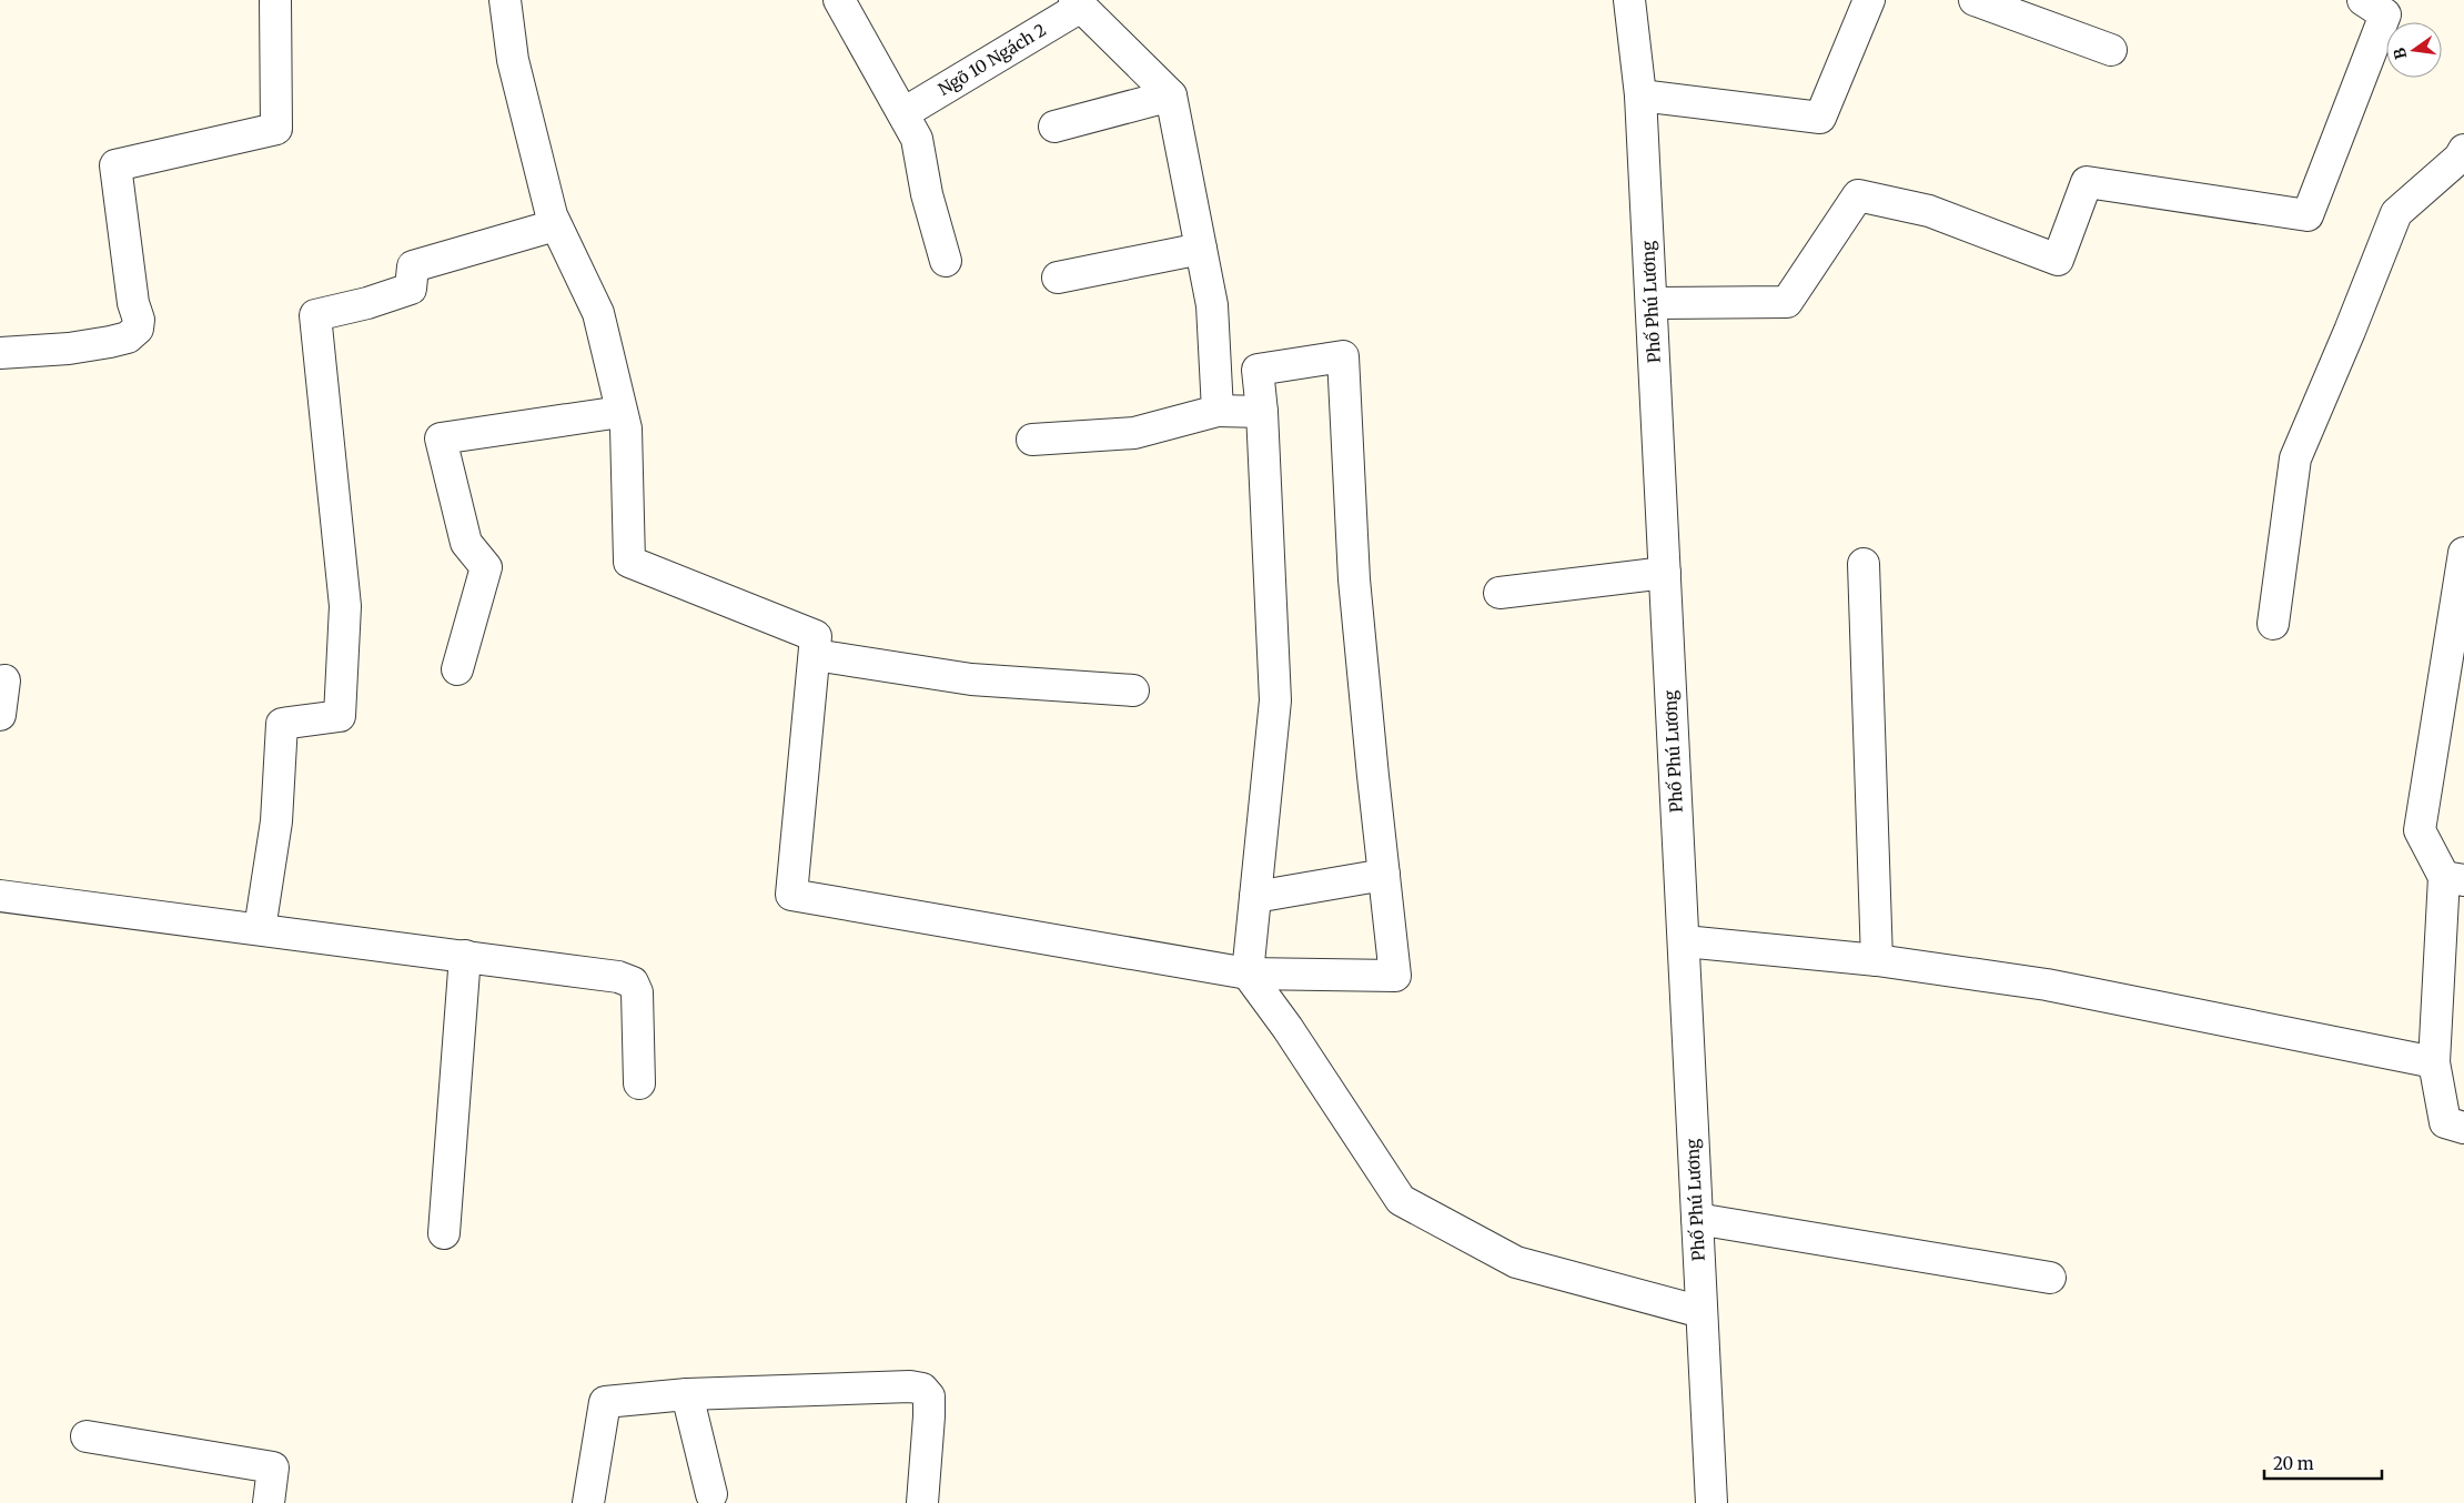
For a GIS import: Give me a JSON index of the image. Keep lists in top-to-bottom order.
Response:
{
  "streets": {
    "street": ["Ngõ 10 Ngách 2", "Phố Phú Lương"]
  },
  "scale_bar": "20 m",
  "north": "left"
}
